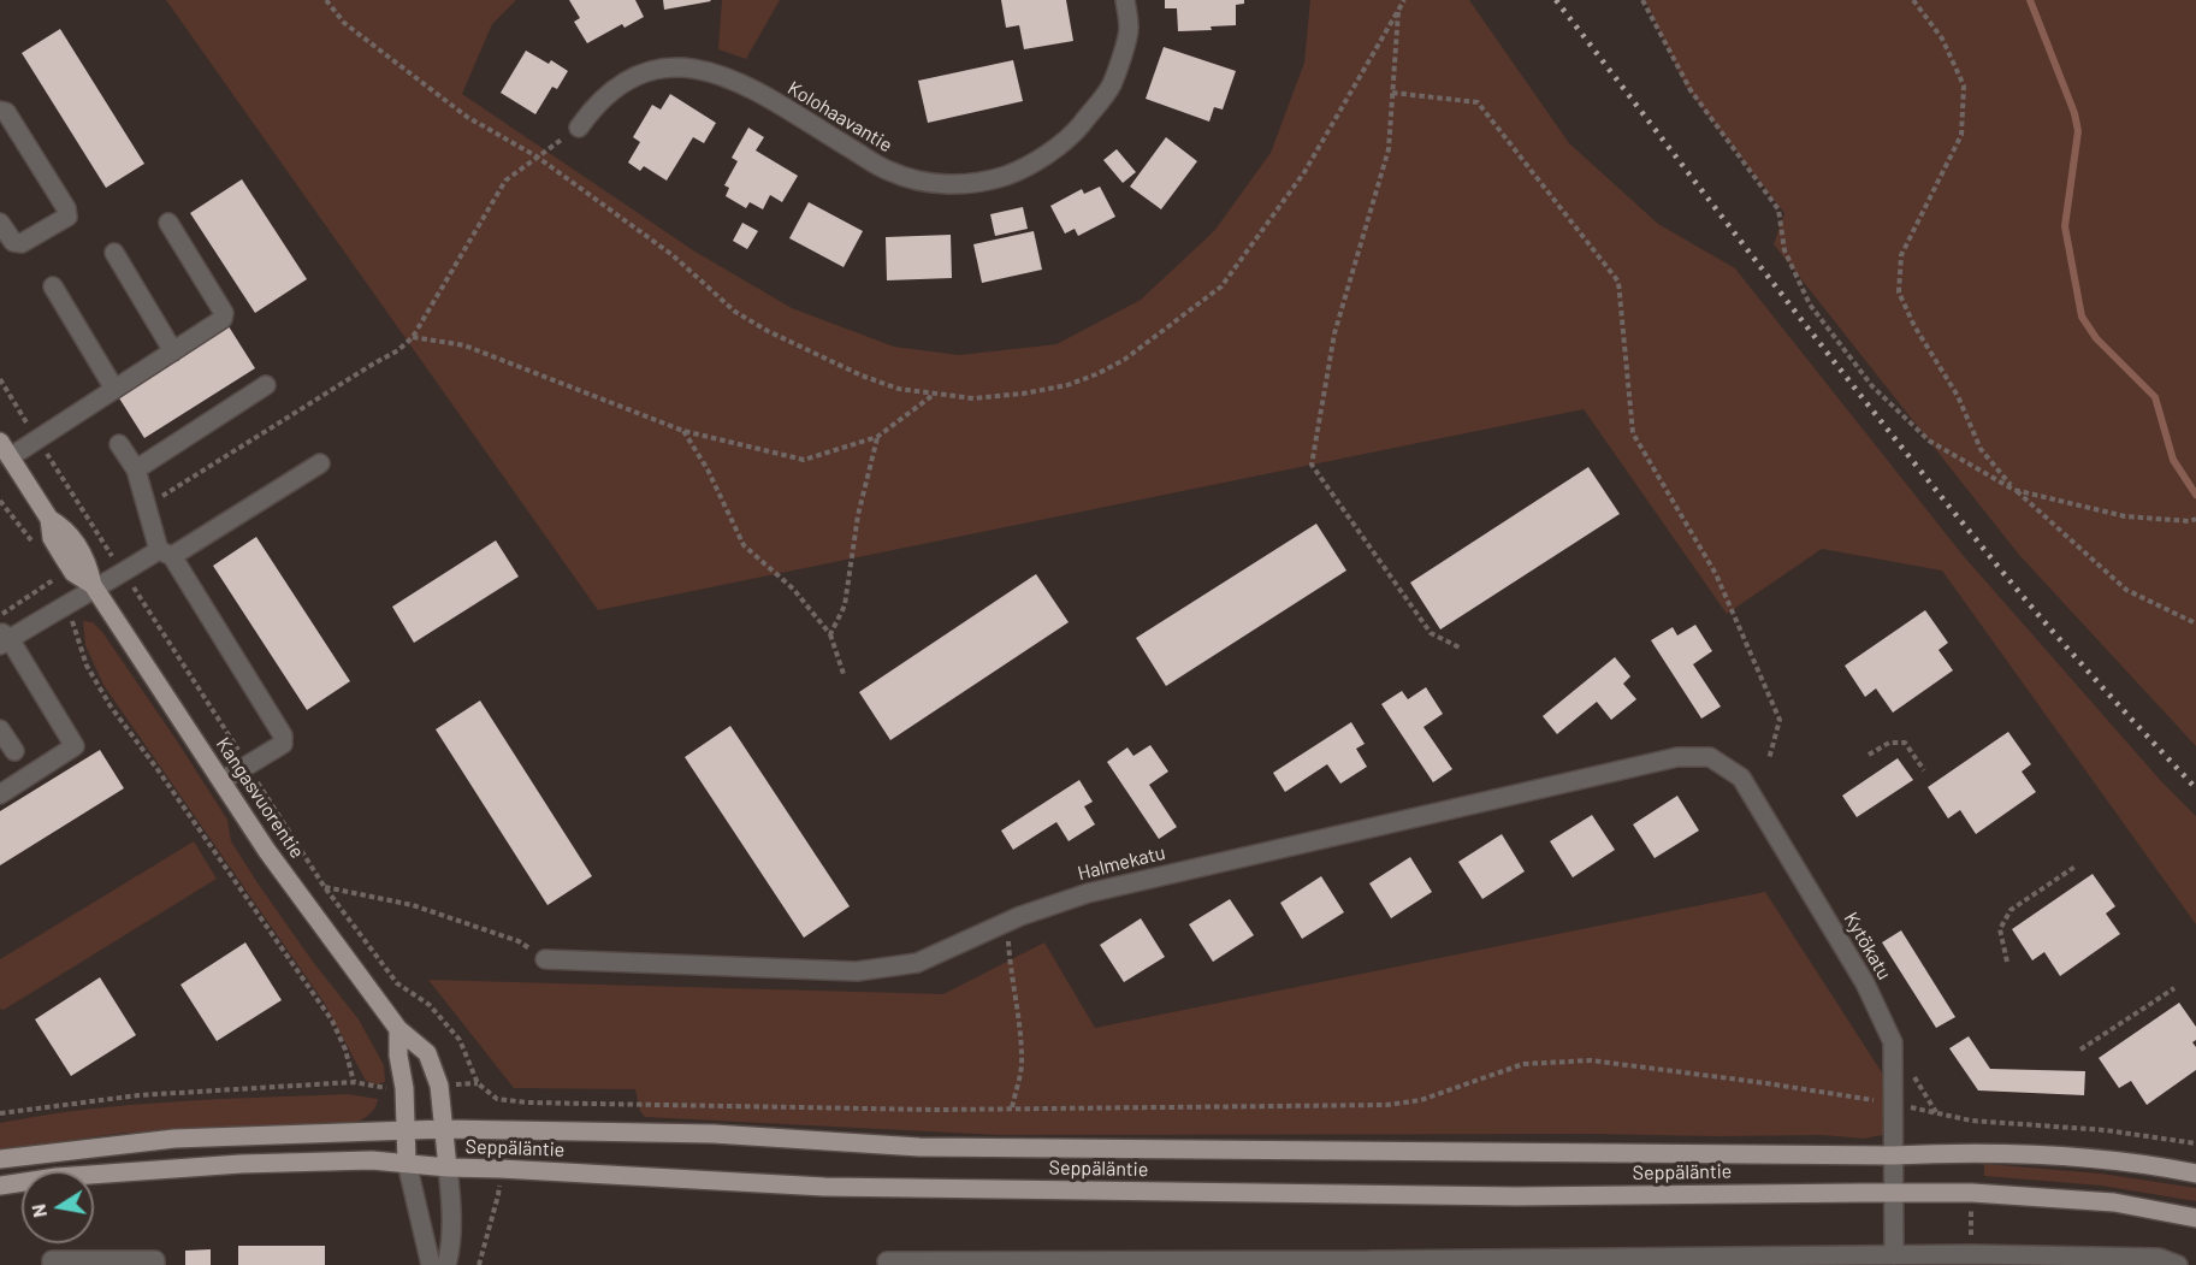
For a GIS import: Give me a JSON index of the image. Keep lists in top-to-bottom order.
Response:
{
  "streets": {
    "main road": ["Kangasvuorentie", "Seppäläntie"],
    "street": ["Kolohaavantie", "Halmekatu", "Kytökatu"]
  },
  "crossings": [
    ["Kangasvuorentie", "Seppäläntie"],
    ["Halmekatu", "Kytökatu"],
    ["Kytökatu", "Seppäläntie"]
  ],
  "north": "left"
}
